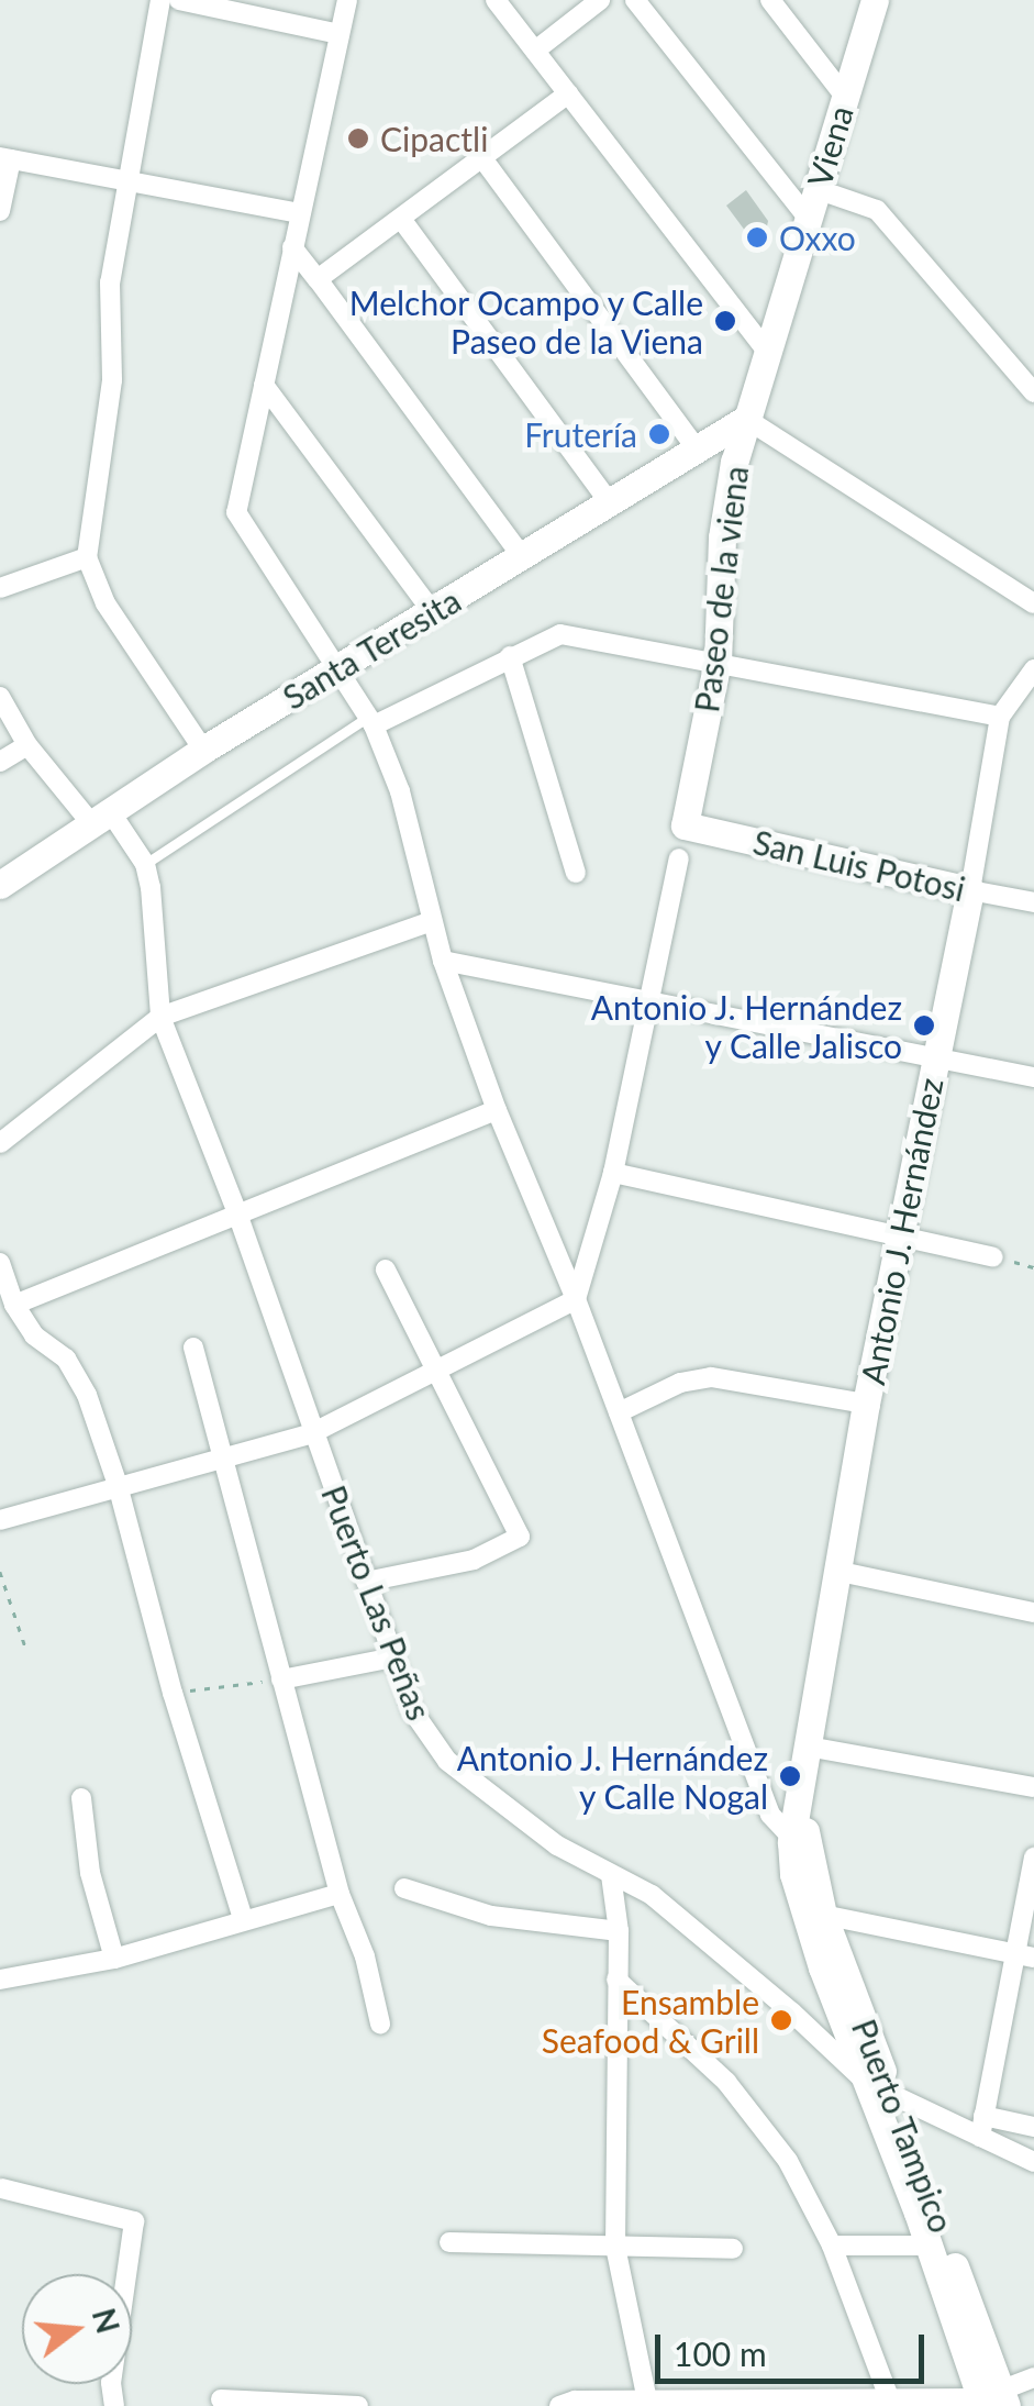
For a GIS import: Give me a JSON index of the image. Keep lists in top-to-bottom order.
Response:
{
  "streets": {
    "street": [
      "Viena",
      "Paseo de la viena",
      "Santa Teresita",
      "San Luis Potosi",
      "Antonio J. Hernández",
      "Puerto Las Peñas",
      "Puerto Tampico"
    ]
  },
  "crossings": [
    ["Viena", "Paseo de la viena"],
    ["Viena", "Santa Teresita"],
    ["Paseo de la viena", "Santa Teresita"],
    ["Paseo de la viena", "San Luis Potosi"],
    ["Santa Teresita", "Puerto Las Peñas"],
    ["San Luis Potosi", "Antonio J. Hernández"],
    ["Antonio J. Hernández", "Puerto Tampico"],
    ["Puerto Las Peñas", "Puerto Tampico"]
  ],
  "places": [
    "Cipactli",
    "Oxxo",
    "Melchor Ocampo y Calle Paseo de la Viena",
    "Frutería",
    "Antonio J. Hernández y Calle Jalisco",
    "Antonio J. Hernández y Calle Nogal",
    "Ensamble Seafood & Grill"
  ],
  "scale_bar": "100 m",
  "north": "right"
}
